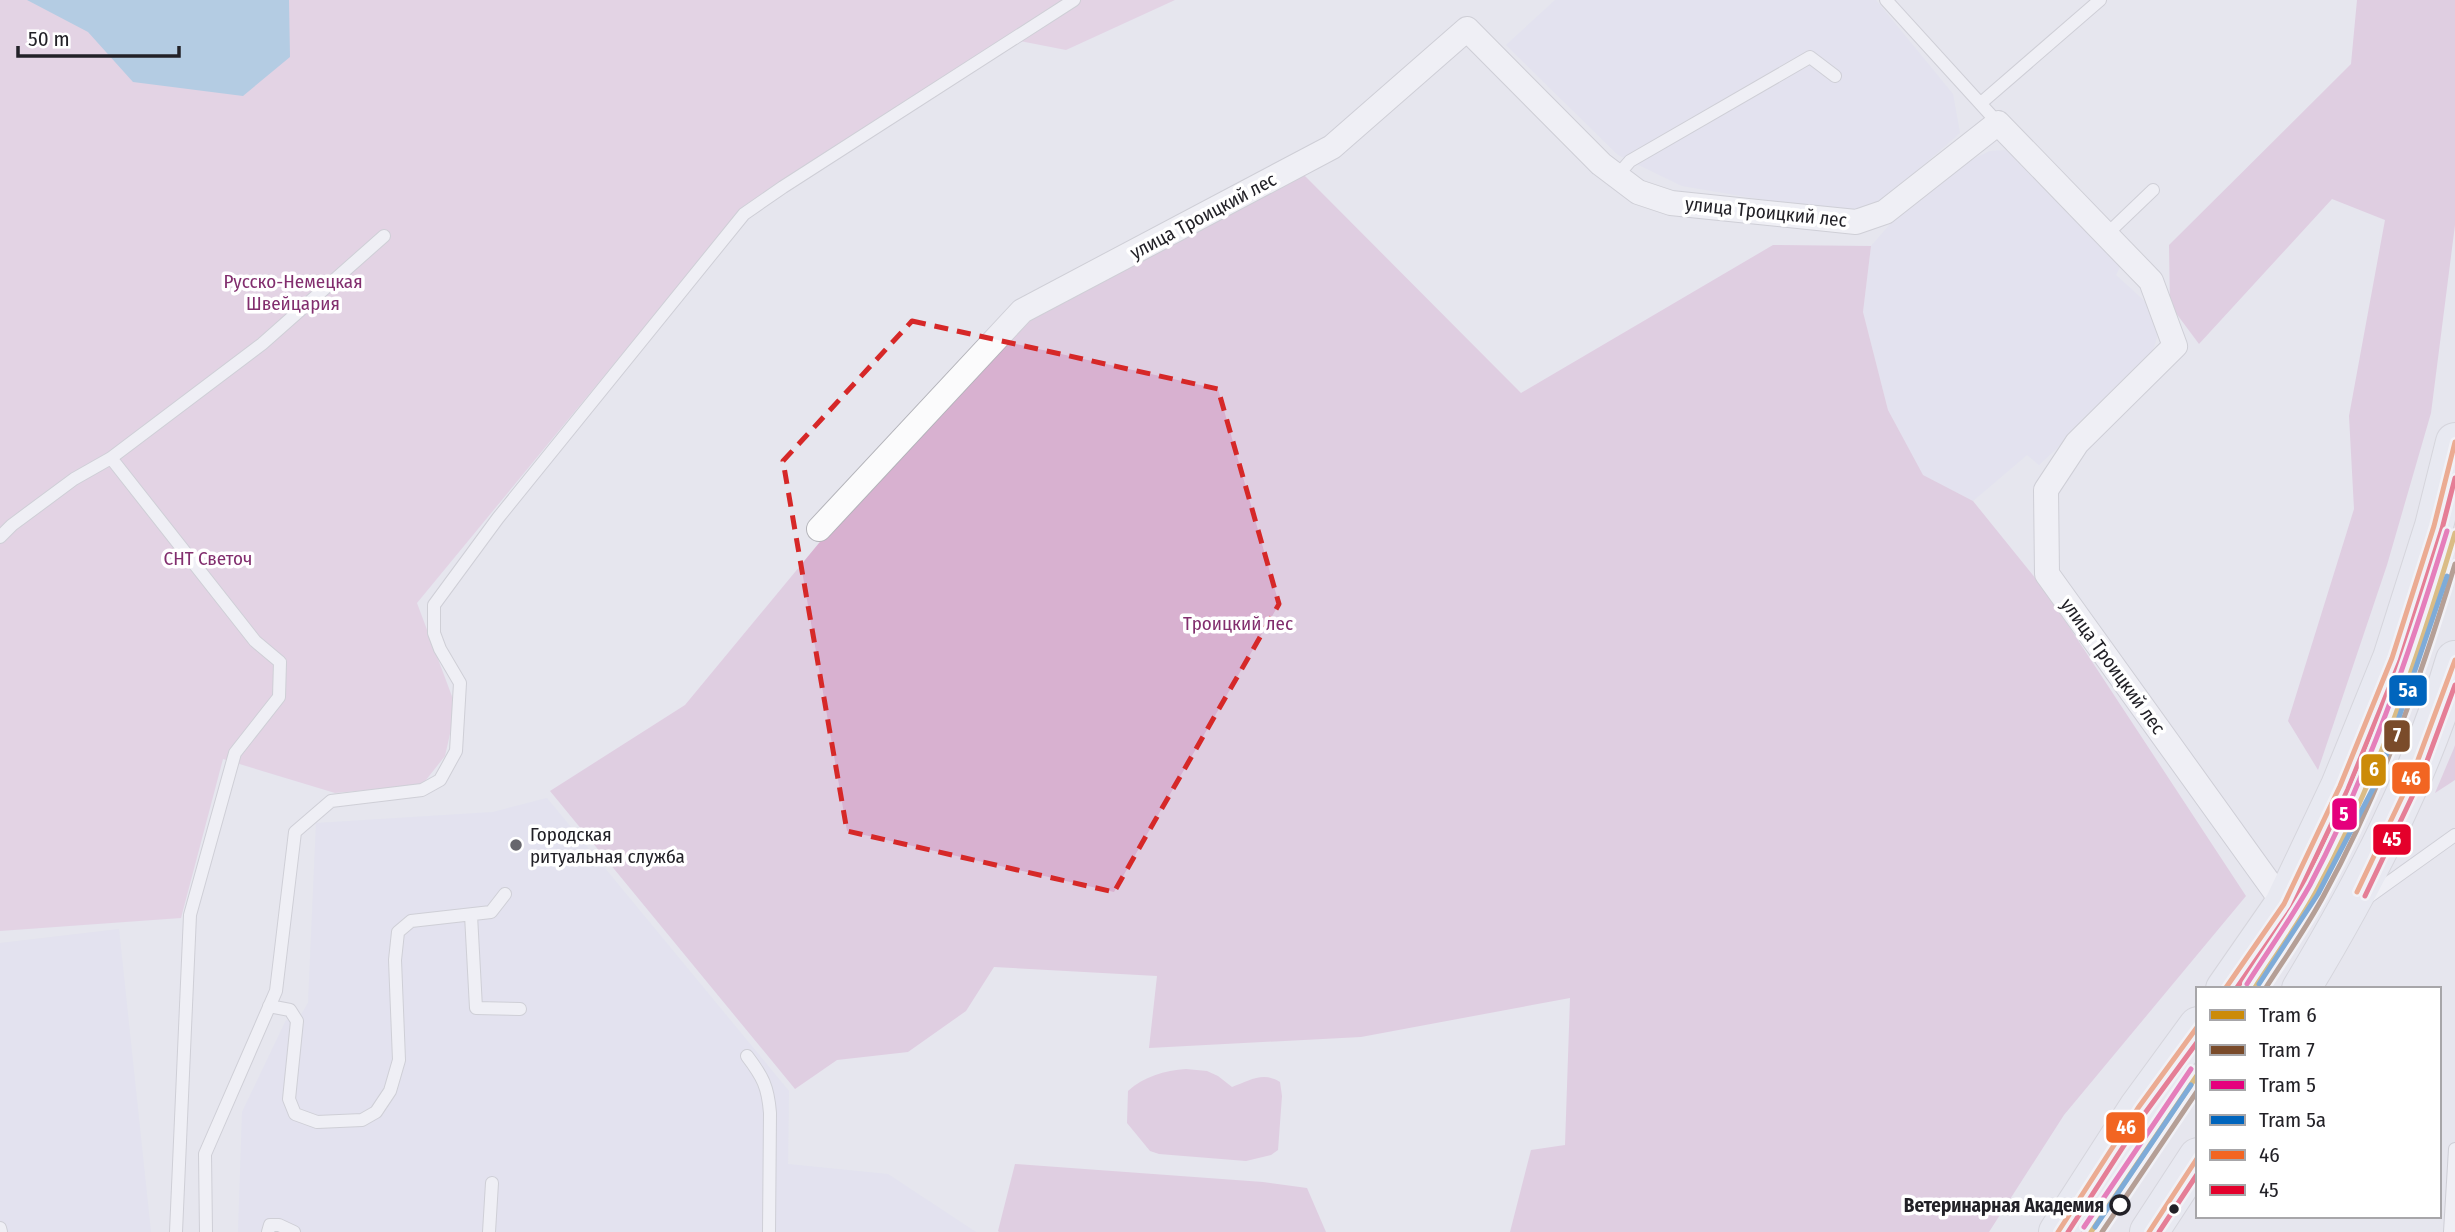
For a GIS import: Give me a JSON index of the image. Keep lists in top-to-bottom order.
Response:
{
  "streets": {
    "street": ["улица Троицкий лес"]
  },
  "parks": ["Русско-Немецкая Швейцария", "СНТ Светоч", "Троицкий лес"],
  "places": ["Городская ритуальная служба", "Ветеринарная Академия"],
  "lines": [
    "transit line 46",
    "transit line 45",
    "tram line 5",
    "tram line 6",
    "tram line 7",
    "tram line 5а"
  ],
  "legend": [
    "Tram 6",
    "Tram 7",
    "Tram 5",
    "Tram 5а",
    "46",
    "45"
  ],
  "scale_bar": "50 m"
}
